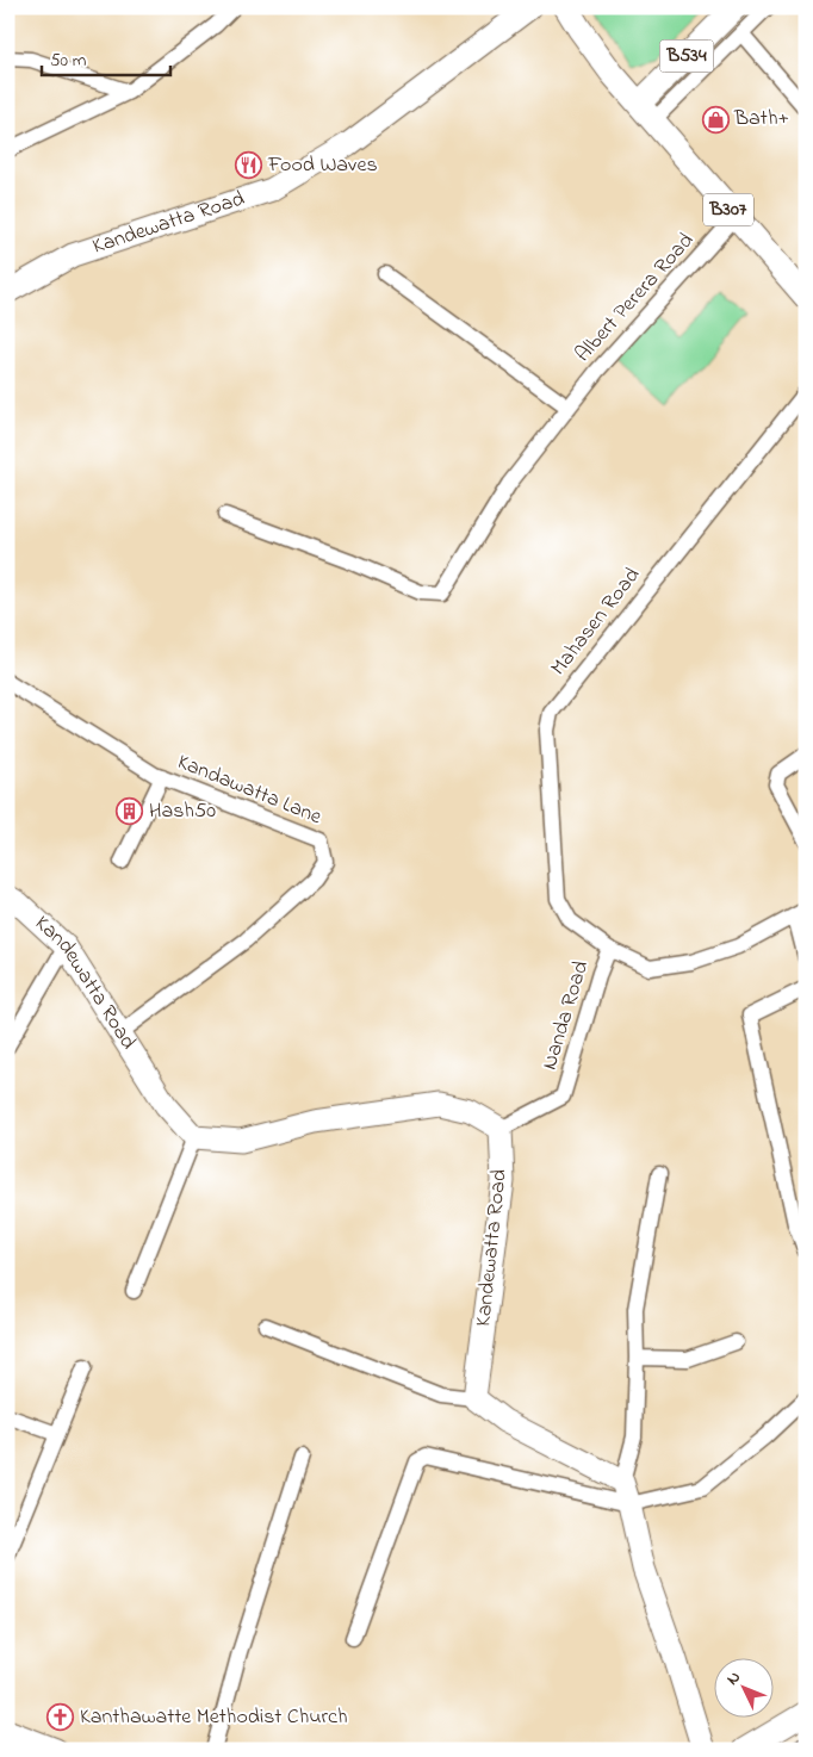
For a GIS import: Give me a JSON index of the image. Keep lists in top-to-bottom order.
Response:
{
  "streets": {
    "main road": ["B534", "B307"],
    "street": [
      "Kandewatta Road",
      "Albert Perera Road",
      "Mahasen Road",
      "Kandawatta Lane",
      "Nanda Road"
    ]
  },
  "crossings": [
    ["B534", "B307"],
    ["B307", "Albert Perera Road"],
    ["Kandewatta Road", "Kandawatta Lane"],
    ["Kandewatta Road", "Nanda Road"],
    ["Mahasen Road", "Nanda Road"]
  ],
  "places": {
    "shop": ["Bath+"],
    "restaurant": ["Food Waves"],
    "building": ["Hash50"],
    "church": ["Kanthawatte Methodist Church"]
  },
  "scale_bar": "50 m",
  "north": "top left"
}
